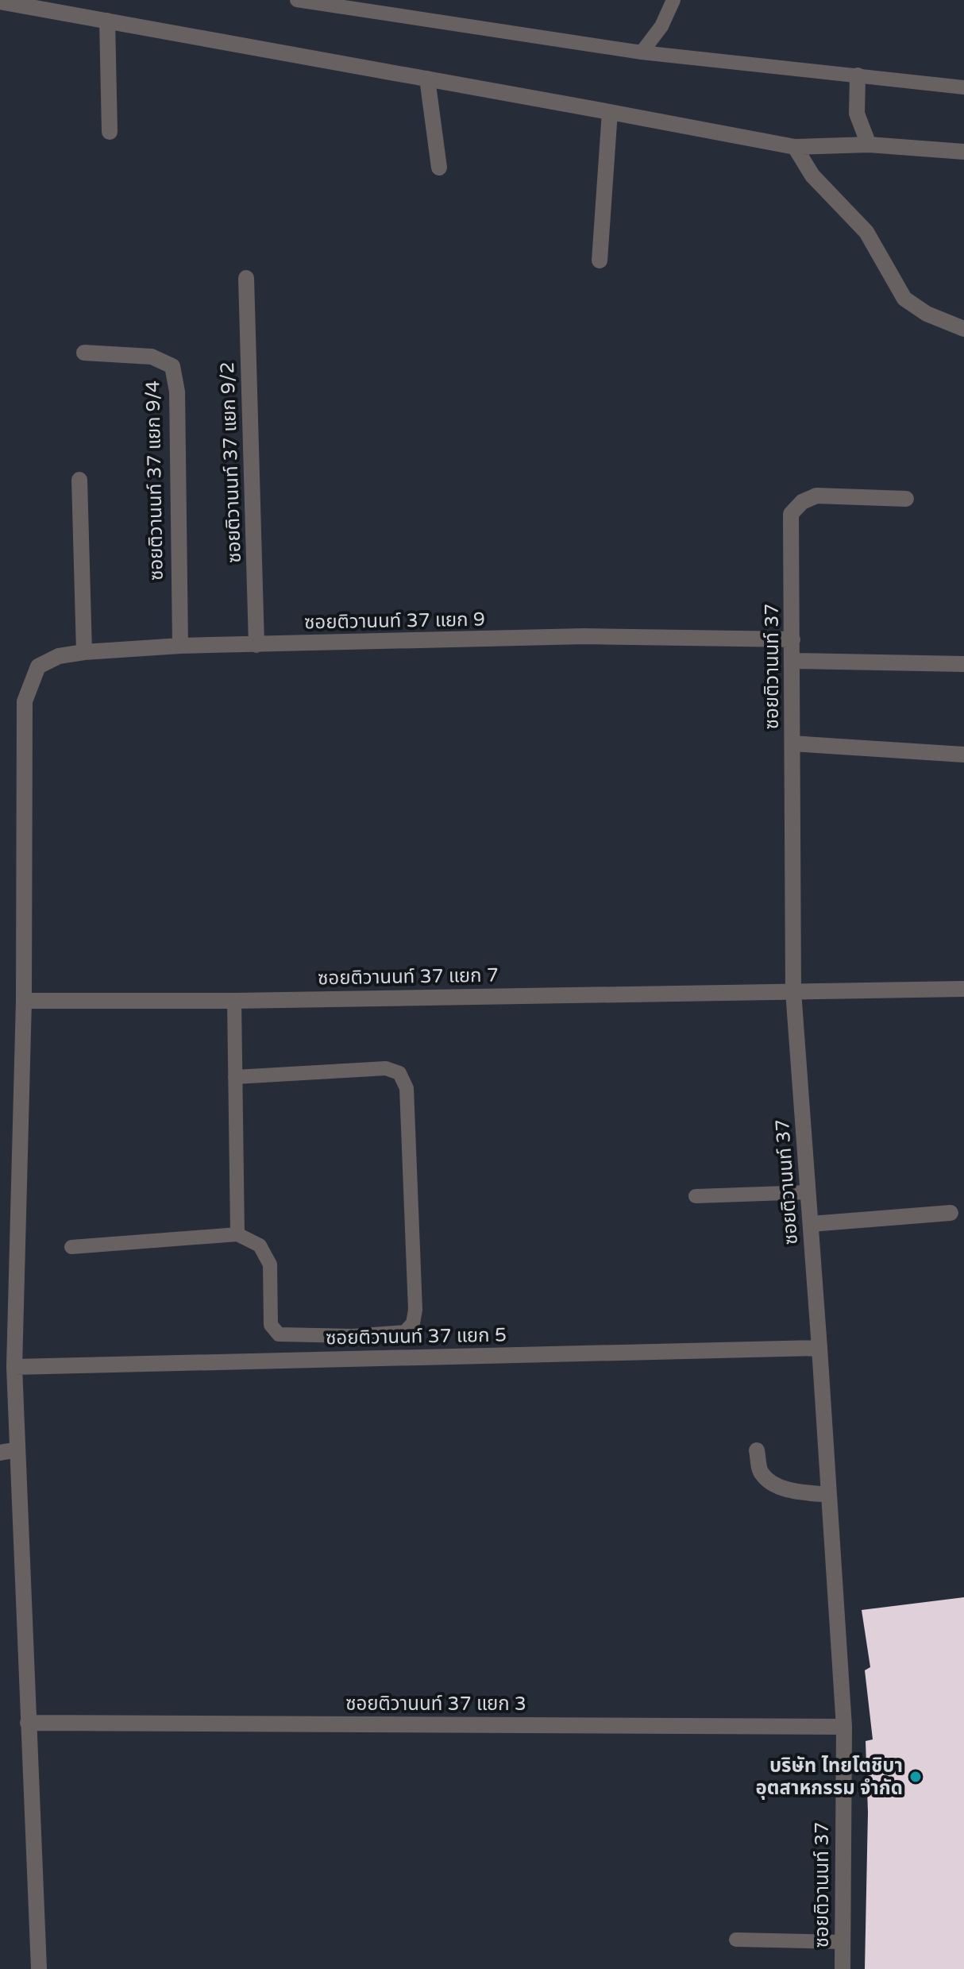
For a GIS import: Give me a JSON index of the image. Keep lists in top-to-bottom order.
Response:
{
  "streets": {
    "street": [
      "ซอยติวานนท์ 37 แยก 9/2",
      "ซอยติวานนท์ 37 แยก 9/4",
      "ซอยติวานนท์ 37 แยก 9",
      "ซอยติวานนท์ 37",
      "ซอยติวานนท์ 37 แยก 7",
      "ซอยติวานนท์ 37 แยก 5",
      "ซอยติวานนท์ 37 แยก 3"
    ]
  },
  "crossings": [
    ["ซอยติวานนท์ 37 แยก 9/2", "ซอยติวานนท์ 37 แยก 9"],
    ["ซอยติวานนท์ 37 แยก 9/4", "ซอยติวานนท์ 37 แยก 9"],
    ["ซอยติวานนท์ 37 แยก 9", "ซอยติวานนท์ 37"],
    ["ซอยติวานนท์ 37 แยก 9", "ซอยติวานนท์ 37 แยก 7"],
    ["ซอยติวานนท์ 37", "ซอยติวานนท์ 37 แยก 7"],
    ["ซอยติวานนท์ 37", "ซอยติวานนท์ 37 แยก 5"],
    ["ซอยติวานนท์ 37", "ซอยติวานนท์ 37 แยก 3"]
  ],
  "places": ["บริษัท ไทยโตชิบา อุตสาหกรรม จำกัด"]
}
